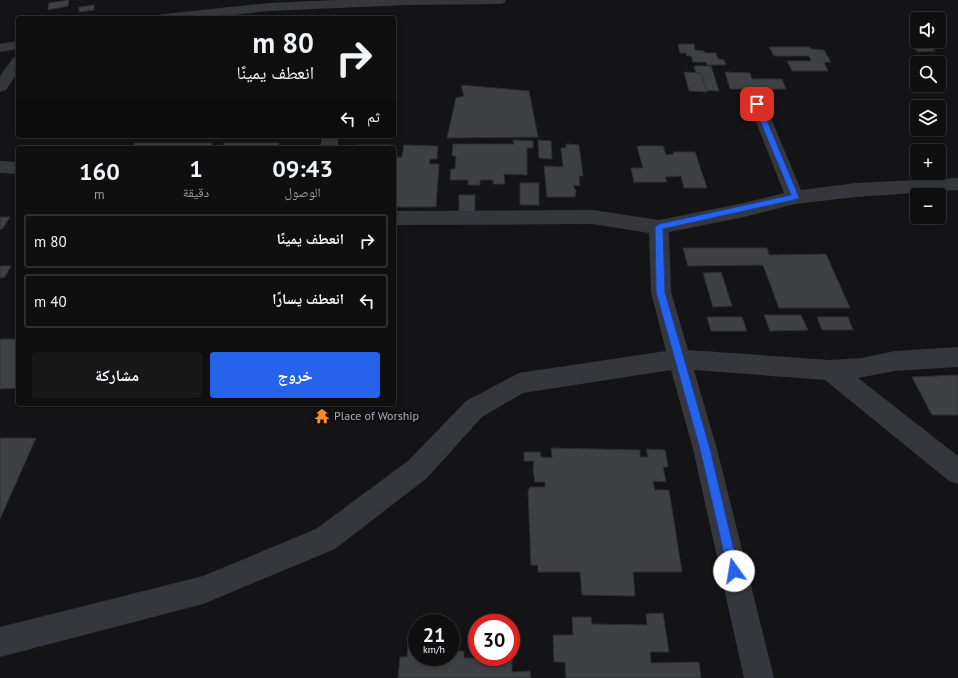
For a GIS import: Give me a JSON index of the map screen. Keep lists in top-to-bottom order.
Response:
{
  "places": {
    "temple": ["Place of Worship"]
  },
  "page": {
    "map_buttons": ["+", "−"],
    "turn": ["80 m", "انعطف يمينًا"],
    "then": "ثم",
    "eta": [
      "09:43",
      "الوصول",
      "1",
      "دقيقة",
      "160",
      "m"
    ],
    "list": [
      {
        "name": "انعطف يمينًا",
        "value": "80 m"
      },
      {
        "name": "انعطف يسارًا",
        "value": "40 m"
      }
    ],
    "buttons": ["خروج", "مشاركة"],
    "speed": "21 km/h",
    "limit": "30"
  }
}
